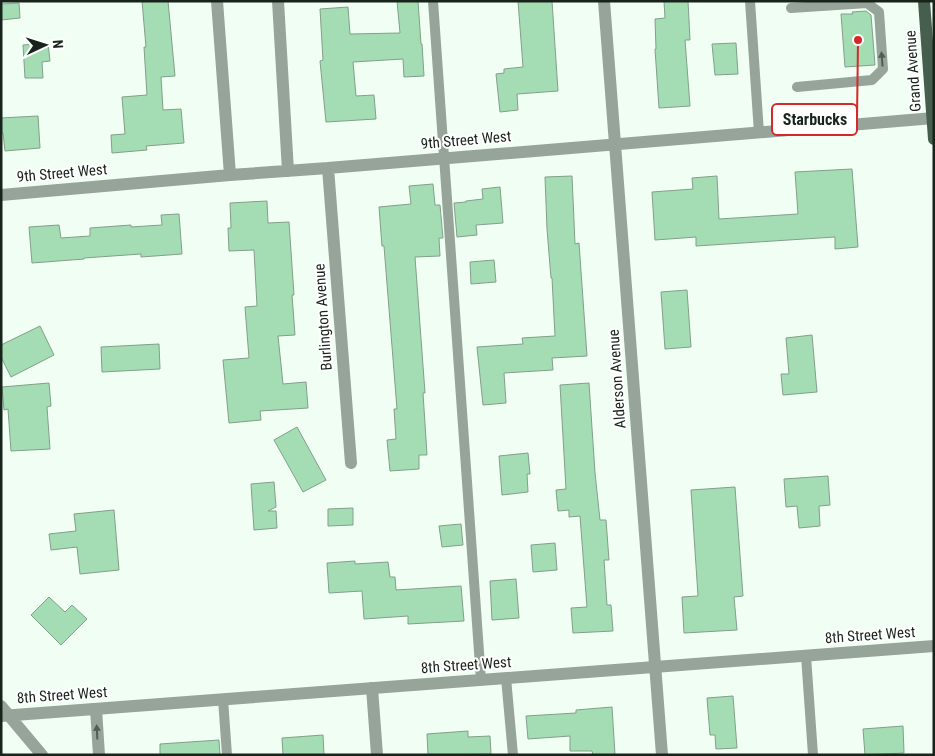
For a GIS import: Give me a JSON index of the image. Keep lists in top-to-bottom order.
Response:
{
  "streets": {
    "main road": ["Grand Avenue"],
    "street": [
      "9th Street West",
      "Burlington Avenue",
      "Alderson Avenue",
      "8th Street West"
    ]
  },
  "crossings": [
    ["Grand Avenue", "9th Street West"],
    ["9th Street West", "Burlington Avenue"],
    ["9th Street West", "Alderson Avenue"],
    ["Alderson Avenue", "8th Street West"]
  ],
  "places": ["Starbucks"],
  "north": "right"
}
